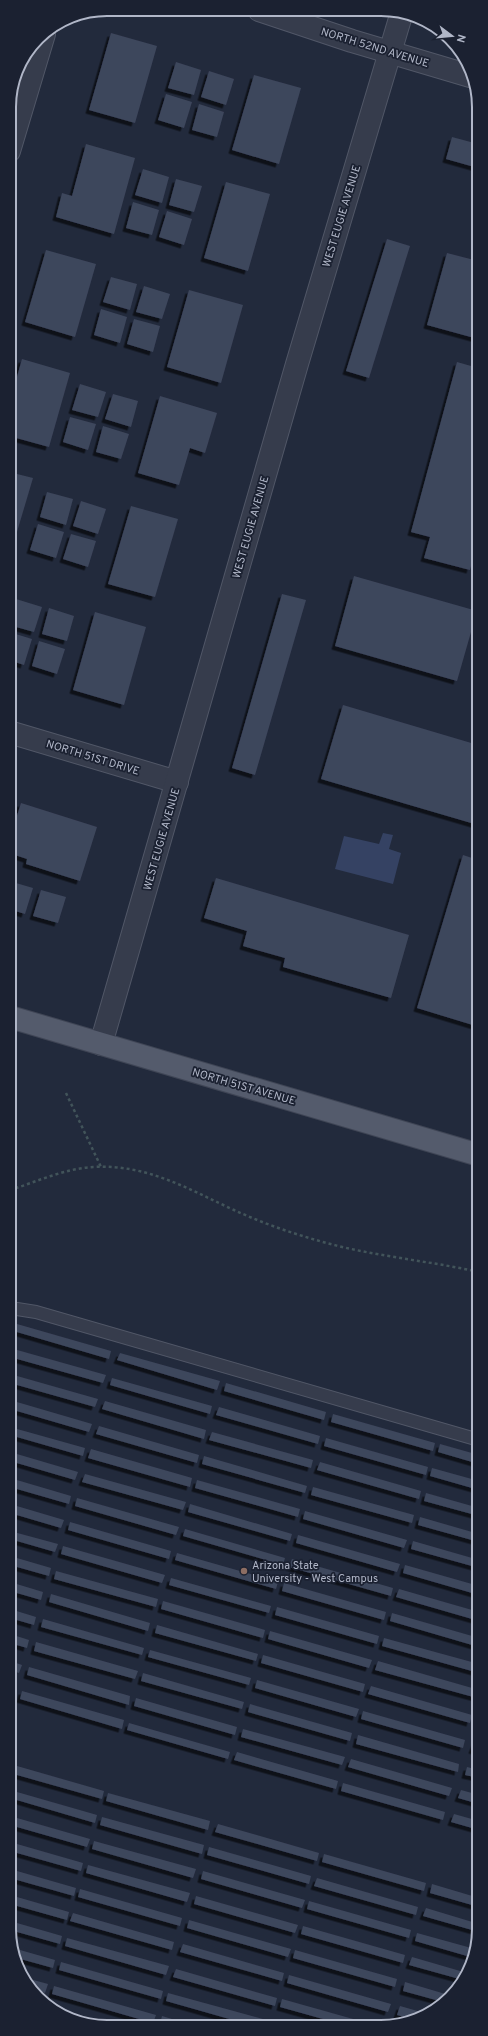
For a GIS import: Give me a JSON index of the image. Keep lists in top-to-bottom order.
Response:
{
  "streets": {
    "main road": ["NORTH 51ST AVENUE"],
    "street": ["NORTH 52ND AVENUE", "WEST EUGIE AVENUE", "NORTH 51ST DRIVE"]
  },
  "crossings": [
    ["NORTH 52ND AVENUE", "WEST EUGIE AVENUE"],
    ["WEST EUGIE AVENUE", "NORTH 51ST DRIVE"],
    ["WEST EUGIE AVENUE", "NORTH 51ST AVENUE"]
  ],
  "places": ["Arizona State University - West Campus"],
  "north": "right"
}
